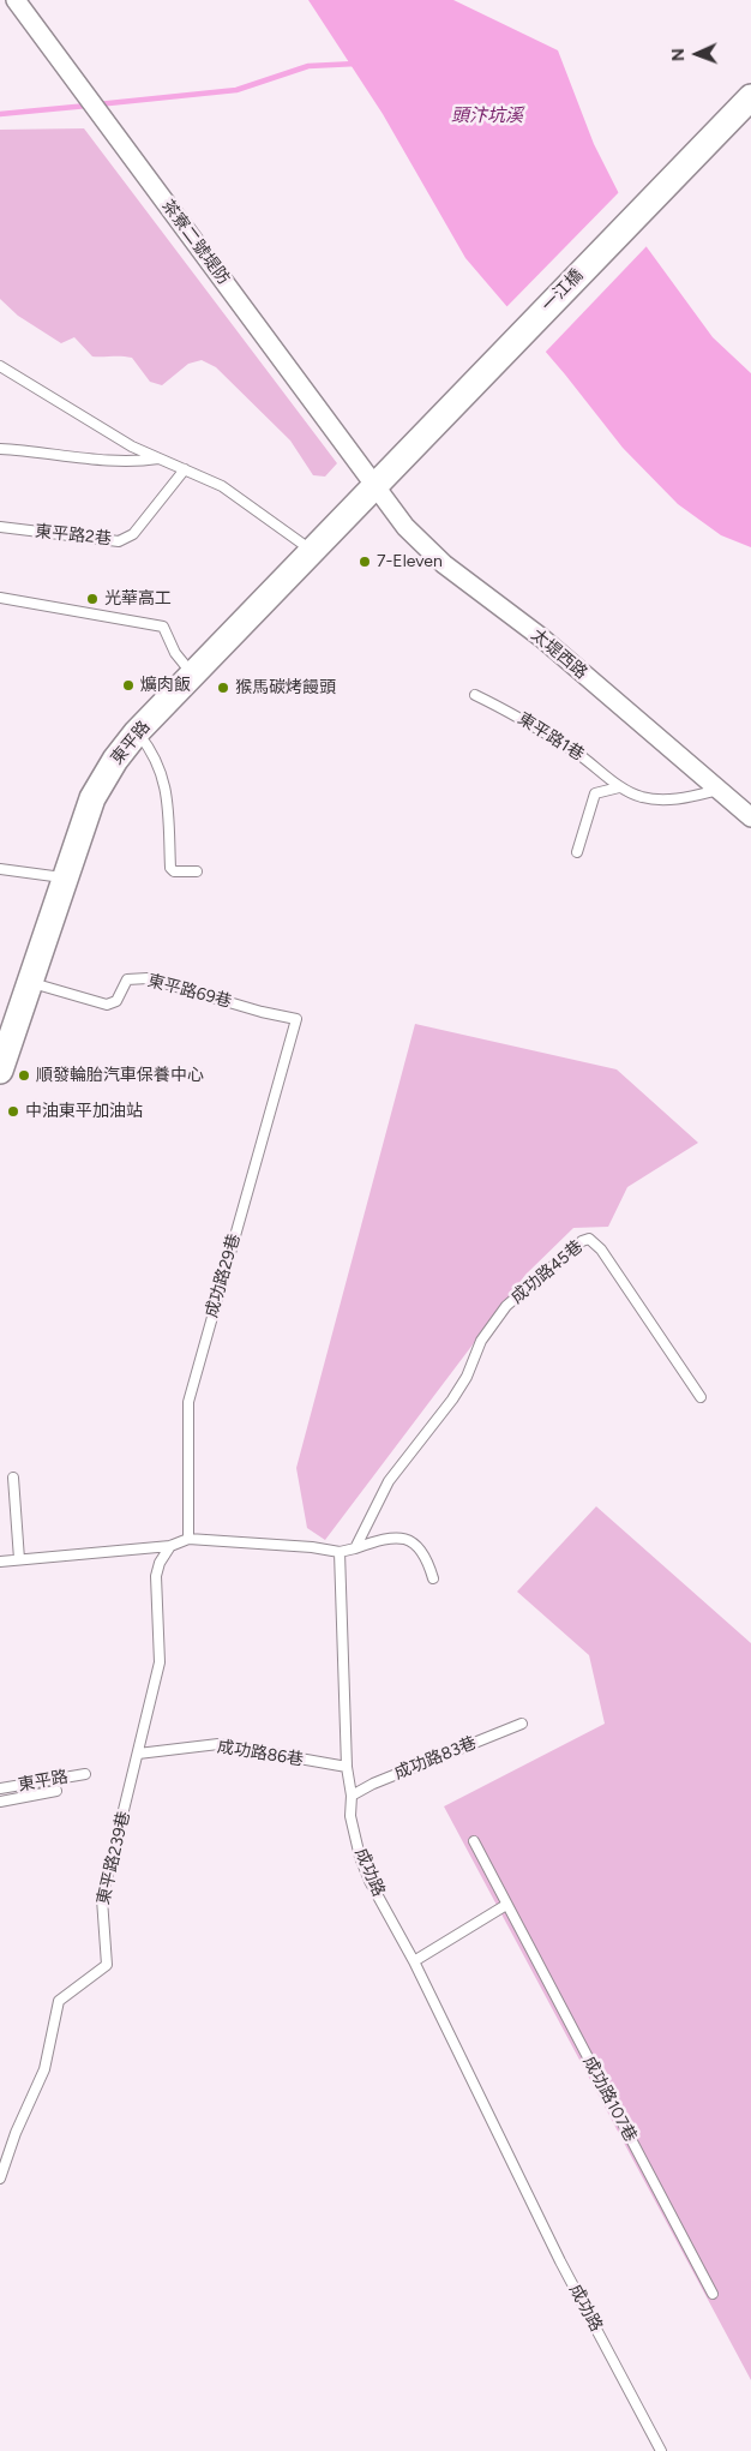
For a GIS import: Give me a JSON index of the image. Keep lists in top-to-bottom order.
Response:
{
  "streets": {
    "main road": ["一江橋", "東平路"],
    "street": ["茶寮二號堤防", "太堤西路"],
    "lane": [
      "東平路2巷",
      "東平路1巷",
      "東平路69巷",
      "成功路45巷",
      "成功路29巷",
      "成功路86巷",
      "成功路83巷",
      "東平路239巷",
      "成功路",
      "成功路107巷"
    ]
  },
  "crossings": [
    ["茶寮二號堤防", "一江橋"],
    ["茶寮二號堤防", "太堤西路"],
    ["茶寮二號堤防", "東平路"],
    ["一江橋", "太堤西路"],
    ["一江橋", "東平路"],
    ["太堤西路", "東平路1巷"],
    ["太堤西路", "東平路"],
    ["東平路", "東平路69巷"],
    ["東平路69巷", "成功路29巷"],
    ["成功路86巷", "東平路239巷"],
    ["成功路86巷", "成功路"],
    ["成功路83巷", "成功路"]
  ],
  "water": ["頭汴坑溪"],
  "places": [
    "7-Eleven",
    "光華高工",
    "爌肉飯",
    "猴馬碳烤饅頭",
    "順發輪胎汽車保養中心",
    "中油東平加油站"
  ],
  "north": "left"
}
